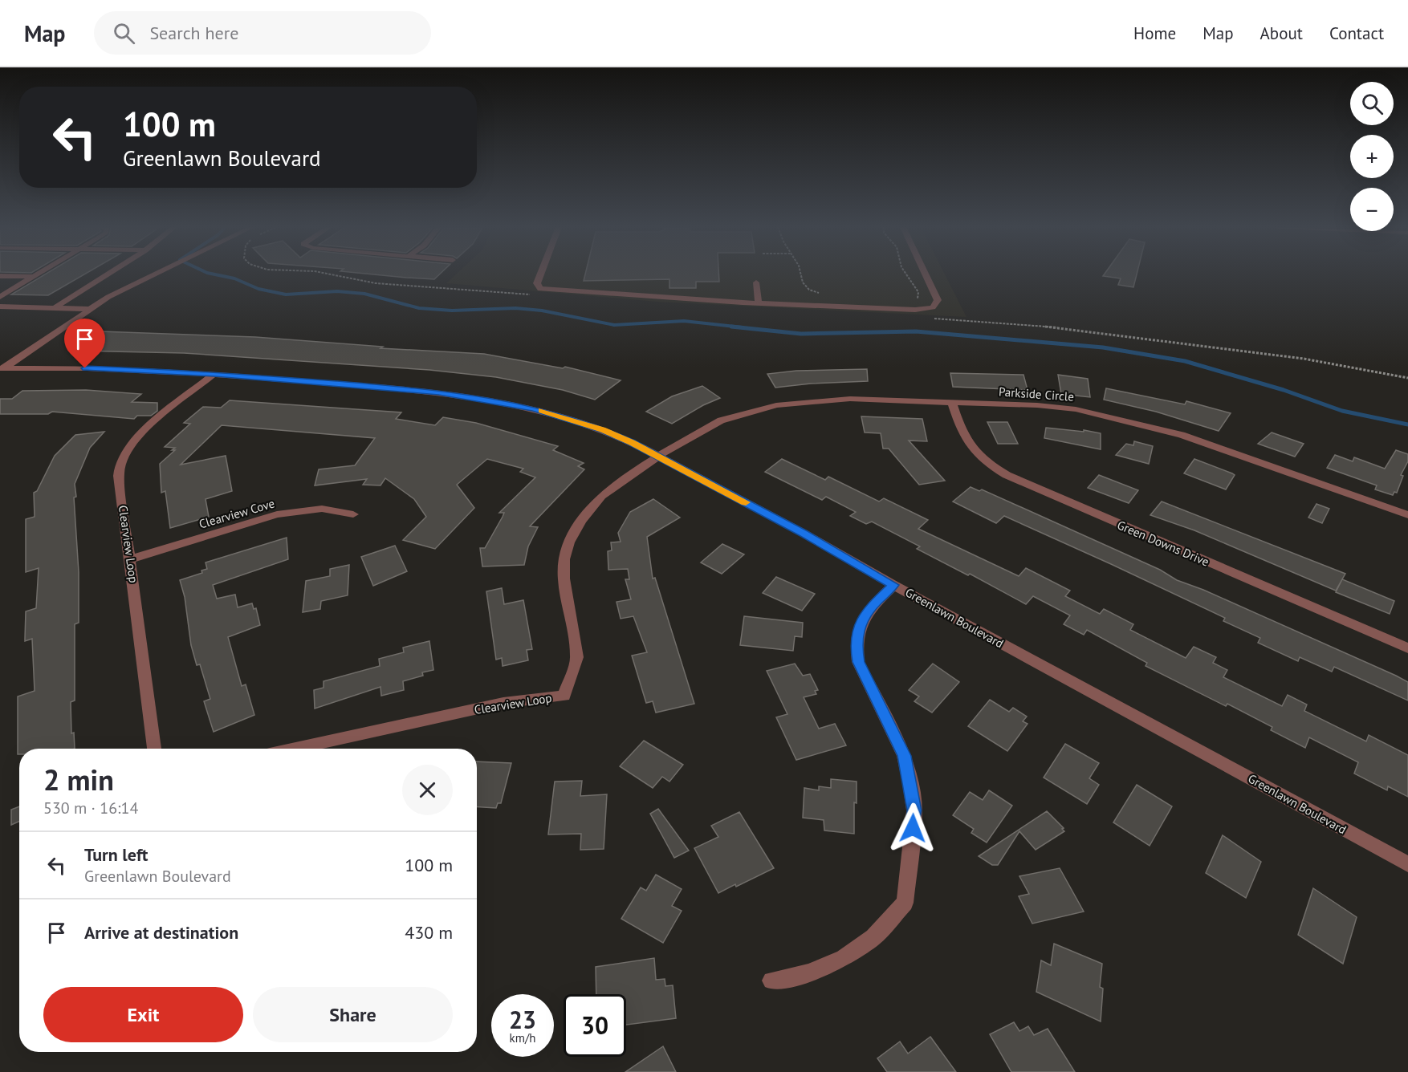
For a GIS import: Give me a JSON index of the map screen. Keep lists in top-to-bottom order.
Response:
{
  "streets": {
    "street": [
      "Parkside Circle",
      "Clearview Cove",
      "Green Downs Drive",
      "Clearview Loop",
      "Greenlawn Boulevard"
    ]
  },
  "crossings": [
    ["Parkside Circle", "Green Downs Drive"],
    ["Parkside Circle", "Clearview Loop"],
    ["Parkside Circle", "Greenlawn Boulevard"],
    ["Clearview Cove", "Clearview Loop"],
    ["Clearview Loop", "Greenlawn Boulevard"]
  ],
  "page": {
    "header": "Map",
    "search": "Search here",
    "nav": [
      "Home",
      "Map",
      "About",
      "Contact"
    ],
    "map_buttons": ["+", "−"],
    "turn": ["100 m", "Greenlawn Boulevard"],
    "heading": ["2 min", "530 m · 16:14"],
    "list": [
      {
        "name": "Turn left",
        "note": "Greenlawn Boulevard",
        "value": "100 m"
      },
      {
        "name": "Arrive at destination",
        "value": "430 m"
      }
    ],
    "buttons": ["Exit", "Share"],
    "speed": "23 km/h",
    "limit": "30"
  }
}
